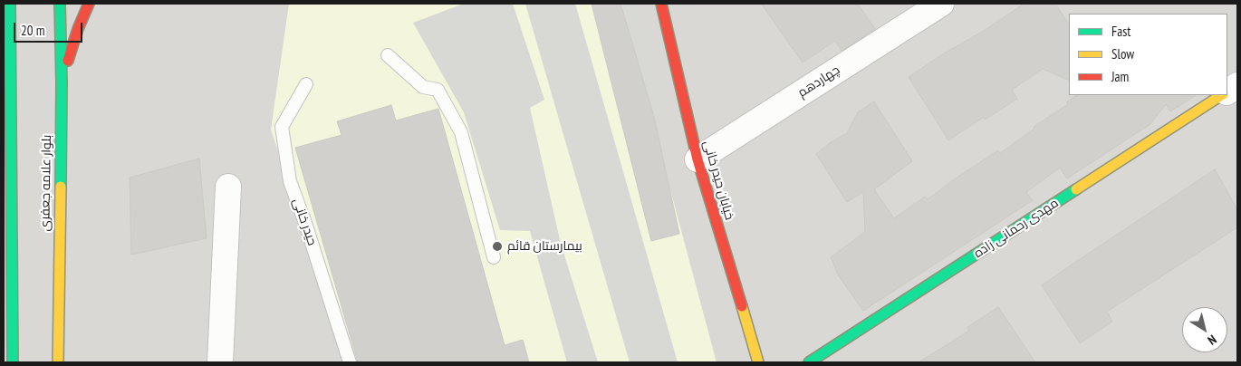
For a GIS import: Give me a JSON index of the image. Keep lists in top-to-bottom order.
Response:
{
  "streets": {
    "street": [
      "چهاردهم",
      "خیابان حیدر خانی",
      "بلوار علامه جعفری",
      "مهدی رحمانی زاده"
    ],
    "lane": ["حیدر خانی"]
  },
  "crossings": [
    ["چهاردهم", "خیابان حیدر خانی"]
  ],
  "places": ["بیمارستان قائم"],
  "legend": ["Fast", "Slow", "Jam"],
  "scale_bar": "20 m",
  "north": "bottom right"
}
